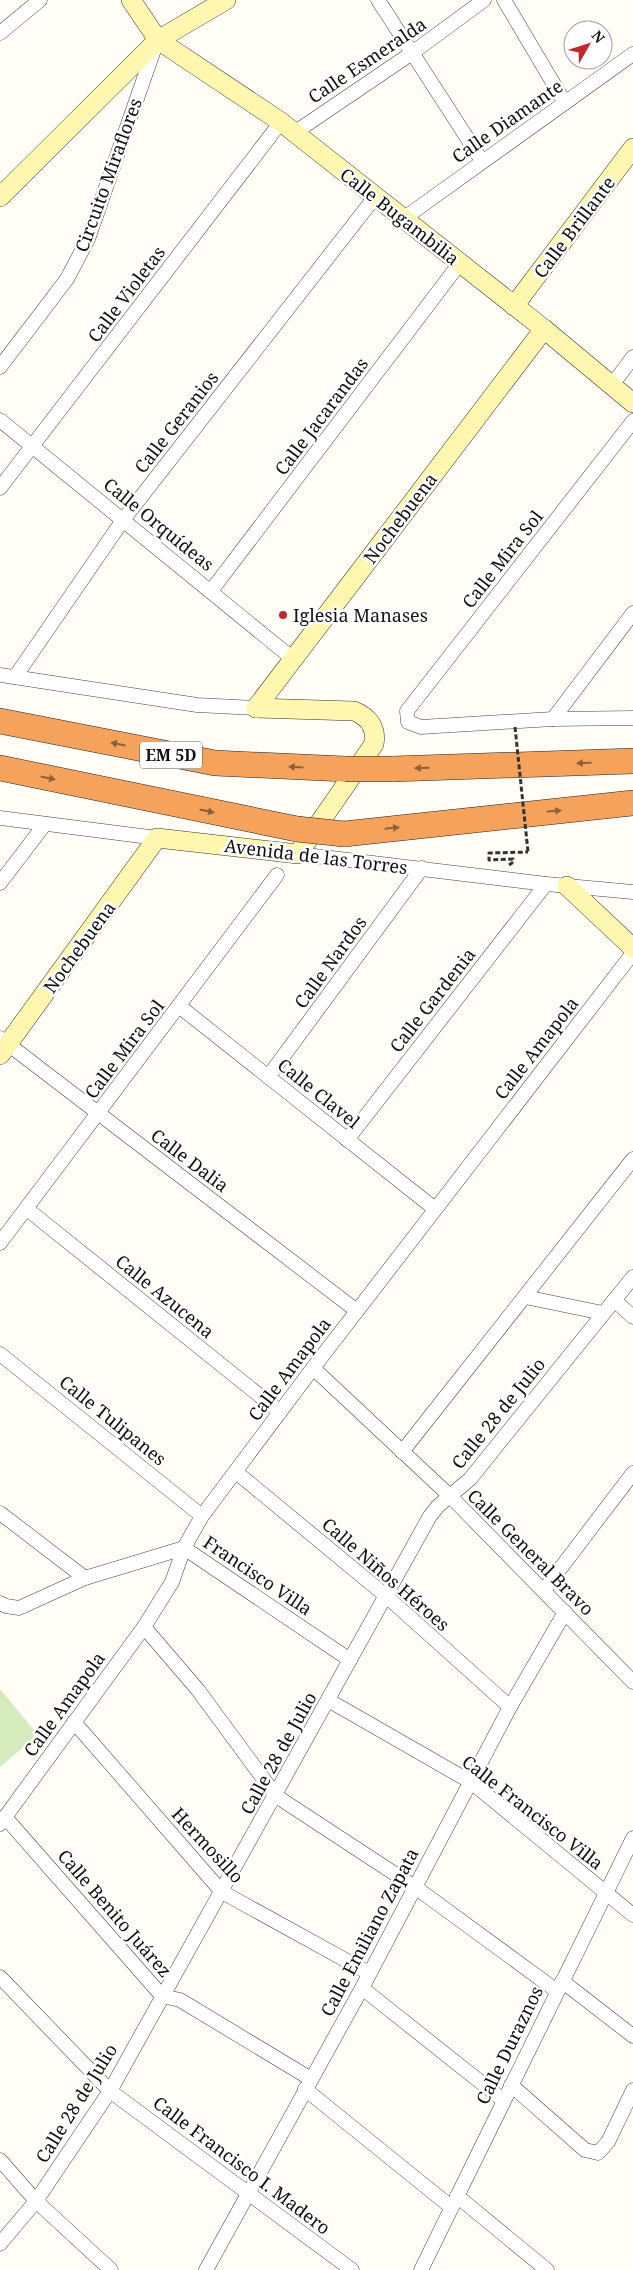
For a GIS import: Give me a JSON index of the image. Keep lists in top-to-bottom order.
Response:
{
  "streets": {
    "highway": ["EM 5D"],
    "street": [
      "Calle Esmeralda",
      "Calle Diamante",
      "Circuito Miraflores",
      "Calle Bugambilia",
      "Calle Brillante",
      "Calle Violetas",
      "Calle Jacarandas",
      "Calle Geranios",
      "Nochebuena",
      "Calle Orquídeas",
      "Calle Mira Sol",
      "Avenida de las Torres",
      "Calle Nardos",
      "Calle Gardenia",
      "Calle Amapola",
      "Calle Clavel",
      "Calle Dalia",
      "Calle Azucena",
      "Calle 28 de Julio",
      "Calle Tulipanes",
      "Calle General Bravo",
      "Calle Niños Héroes",
      "Francisco Villa",
      "Calle Francisco Villa",
      "Hermosillo",
      "Calle Benito Juárez",
      "Calle Emiliano Zapata",
      "Calle Duraznos",
      "Calle Francisco I. Madero"
    ]
  },
  "crossings": [
    ["Calle Esmeralda", "Calle Bugambilia"],
    ["Calle Esmeralda", "Calle Violetas"],
    ["Calle Diamante", "Calle Bugambilia"],
    ["Circuito Miraflores", "Calle Bugambilia"],
    ["Calle Bugambilia", "Calle Brillante"],
    ["Calle Bugambilia", "Calle Violetas"],
    ["Calle Bugambilia", "Calle Jacarandas"],
    ["Calle Bugambilia", "Calle Geranios"],
    ["Calle Bugambilia", "Nochebuena"],
    ["Calle Violetas", "Calle Orquídeas"],
    ["Calle Jacarandas", "Calle Orquídeas"],
    ["Calle Geranios", "Calle Orquídeas"],
    ["Nochebuena", "Calle Orquídeas"],
    ["Nochebuena", "Avenida de las Torres"],
    ["Nochebuena", "Calle Dalia"],
    ["Calle Mira Sol", "Calle Clavel"],
    ["Calle Mira Sol", "Calle Dalia"],
    ["Calle Mira Sol", "Calle Azucena"],
    ["Avenida de las Torres", "Calle Nardos"],
    ["Avenida de las Torres", "Calle Gardenia"],
    ["Calle Nardos", "Calle Clavel"],
    ["Calle Gardenia", "Calle Clavel"],
    ["Calle Amapola", "Calle Clavel"],
    ["Calle Amapola", "Calle Dalia"],
    ["Calle Amapola", "Calle Azucena"],
    ["Calle Amapola", "Calle Tulipanes"],
    ["Calle Amapola", "Calle General Bravo"],
    ["Calle Amapola", "Calle Niños Héroes"],
    ["Calle Amapola", "Francisco Villa"],
    ["Calle Amapola", "Hermosillo"],
    ["Calle Amapola", "Calle Benito Juárez"],
    ["Calle 28 de Julio", "Calle General Bravo"],
    ["Calle 28 de Julio", "Calle Niños Héroes"],
    ["Calle 28 de Julio", "Francisco Villa"],
    ["Calle 28 de Julio", "Calle Francisco Villa"],
    ["Calle 28 de Julio", "Hermosillo"],
    ["Calle 28 de Julio", "Calle Benito Juárez"],
    ["Calle 28 de Julio", "Calle Francisco I. Madero"],
    ["Calle General Bravo", "Calle Emiliano Zapata"],
    ["Calle Niños Héroes", "Calle Emiliano Zapata"],
    ["Calle Francisco Villa", "Calle Emiliano Zapata"],
    ["Calle Francisco Villa", "Calle Duraznos"],
    ["Hermosillo", "Calle Emiliano Zapata"],
    ["Calle Benito Juárez", "Calle Emiliano Zapata"],
    ["Calle Benito Juárez", "Calle Duraznos"],
    ["Calle Emiliano Zapata", "Calle Francisco I. Madero"]
  ],
  "places": ["Iglesia Manases"],
  "north": "top right"
}
